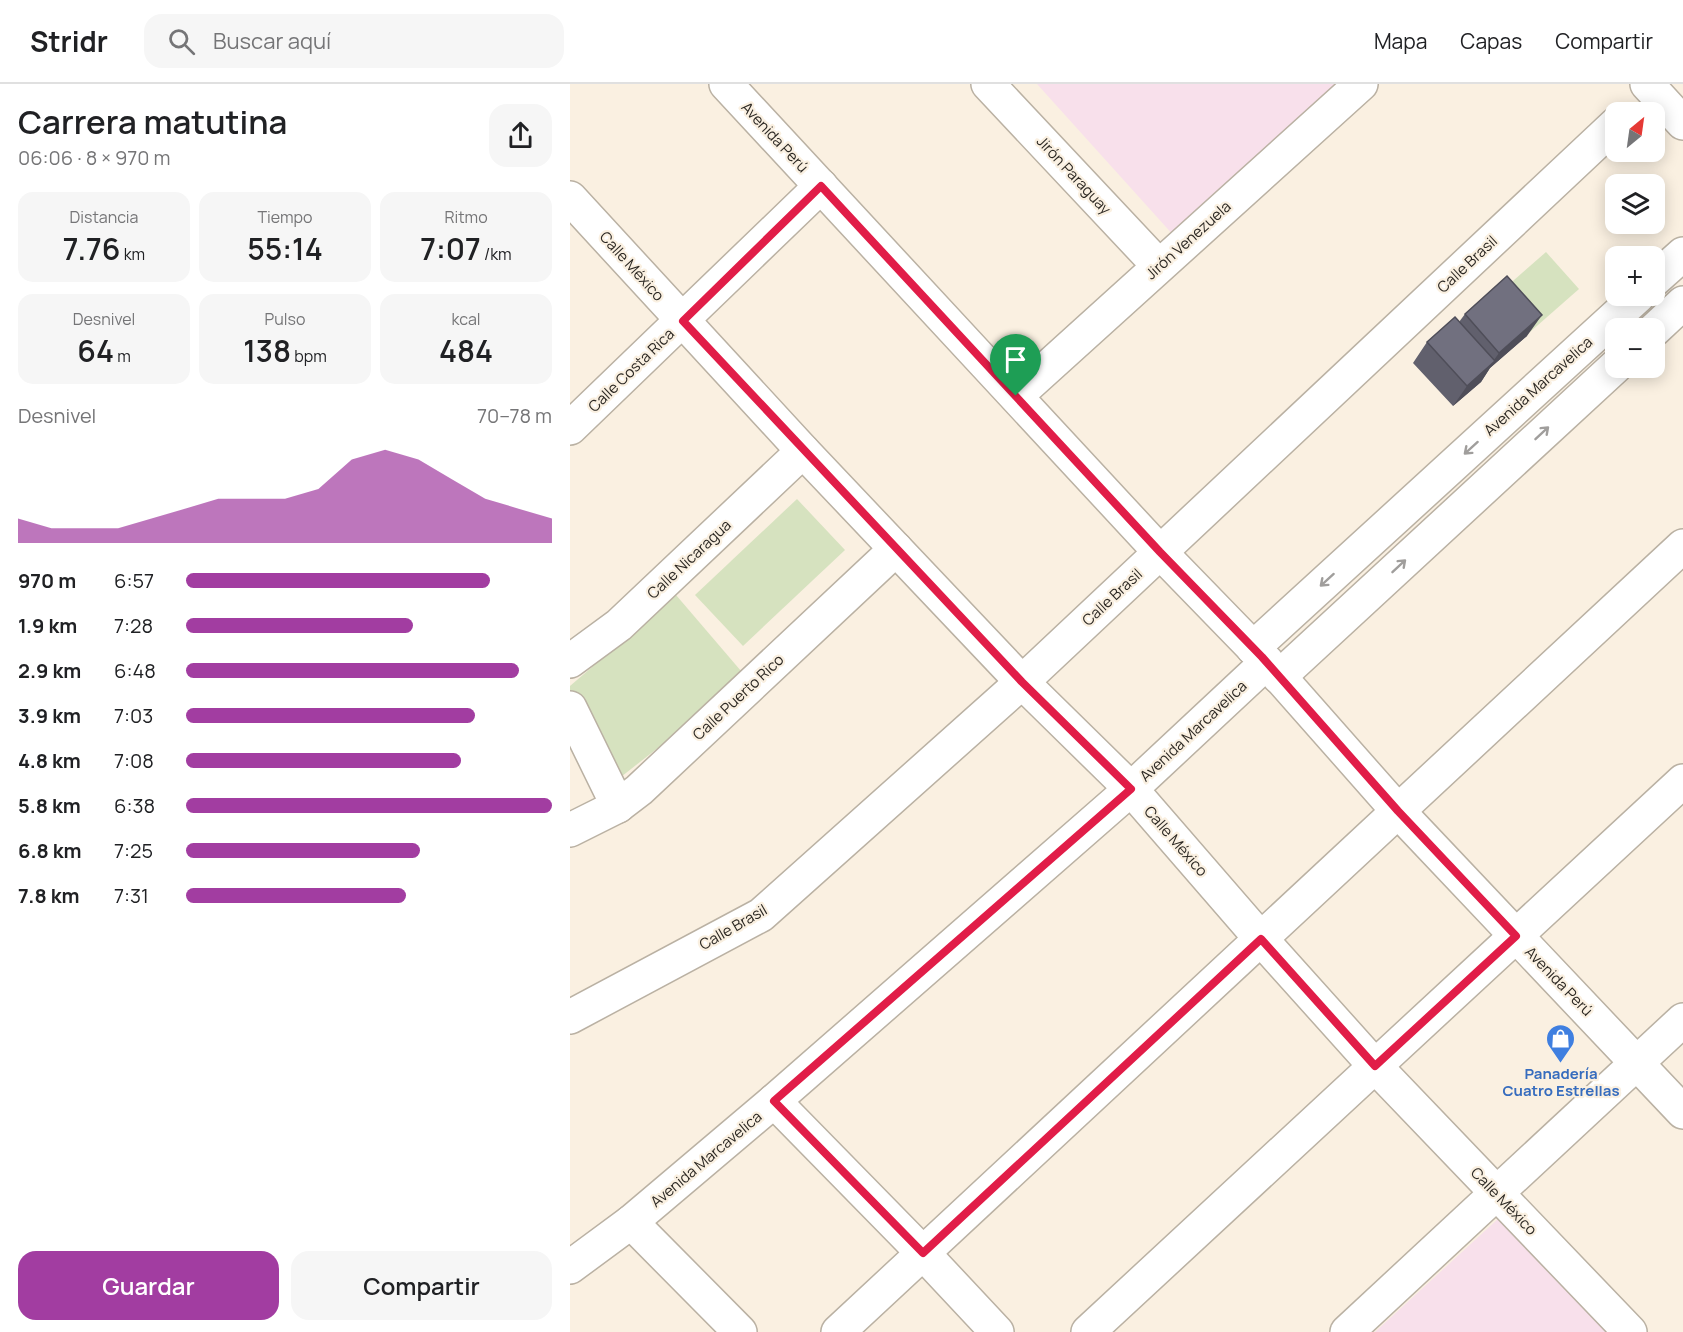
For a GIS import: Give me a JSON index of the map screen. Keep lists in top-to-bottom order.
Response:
{
  "streets": {
    "street": [
      "Avenida Perú",
      "Jirón Paraguay",
      "Jirón Venezuela",
      "Calle Brasil",
      "Calle México",
      "Calle Costa Rica",
      "Avenida Marcavelica",
      "Calle Nicaragua",
      "Calle Puerto Rico"
    ]
  },
  "crossings": [
    ["Avenida Perú", "Jirón Venezuela"],
    ["Avenida Perú", "Calle Brasil"],
    ["Avenida Perú", "Calle Costa Rica"],
    ["Avenida Perú", "Avenida Marcavelica"],
    ["Jirón Paraguay", "Jirón Venezuela"],
    ["Calle Brasil", "Calle México"],
    ["Calle México", "Calle Costa Rica"],
    ["Calle México", "Avenida Marcavelica"],
    ["Calle México", "Calle Nicaragua"],
    ["Calle México", "Calle Puerto Rico"]
  ],
  "places": {
    "shop": ["Panadería Cuatro Estrellas"]
  },
  "north": "top right",
  "page": {
    "header": "Stridr",
    "search": "Buscar aquí",
    "nav": ["Mapa", "Capas", "Compartir"],
    "heading": ["Carrera matutina", "06:06 · 8 × 970 m"],
    "map_buttons": ["+", "−"],
    "stats": [
      ["Distancia", "7.76 km"],
      ["Tiempo", "55:14"],
      ["Ritmo", "7:07 /km"],
      ["Desnivel", "64 m"],
      ["Pulso", "138 bpm"],
      ["kcal", "484"]
    ],
    "chart": ["Desnivel", "70–78 m"],
    "list": [
      {
        "name": "970 m",
        "note": "6:57"
      },
      {
        "name": "1.9 km",
        "note": "7:28"
      },
      {
        "name": "2.9 km",
        "note": "6:48"
      },
      {
        "name": "3.9 km",
        "note": "7:03"
      },
      {
        "name": "4.8 km",
        "note": "7:08"
      },
      {
        "name": "5.8 km",
        "note": "6:38"
      },
      {
        "name": "6.8 km",
        "note": "7:25"
      },
      {
        "name": "7.8 km",
        "note": "7:31"
      }
    ],
    "buttons": ["Guardar", "Compartir"]
  }
}
